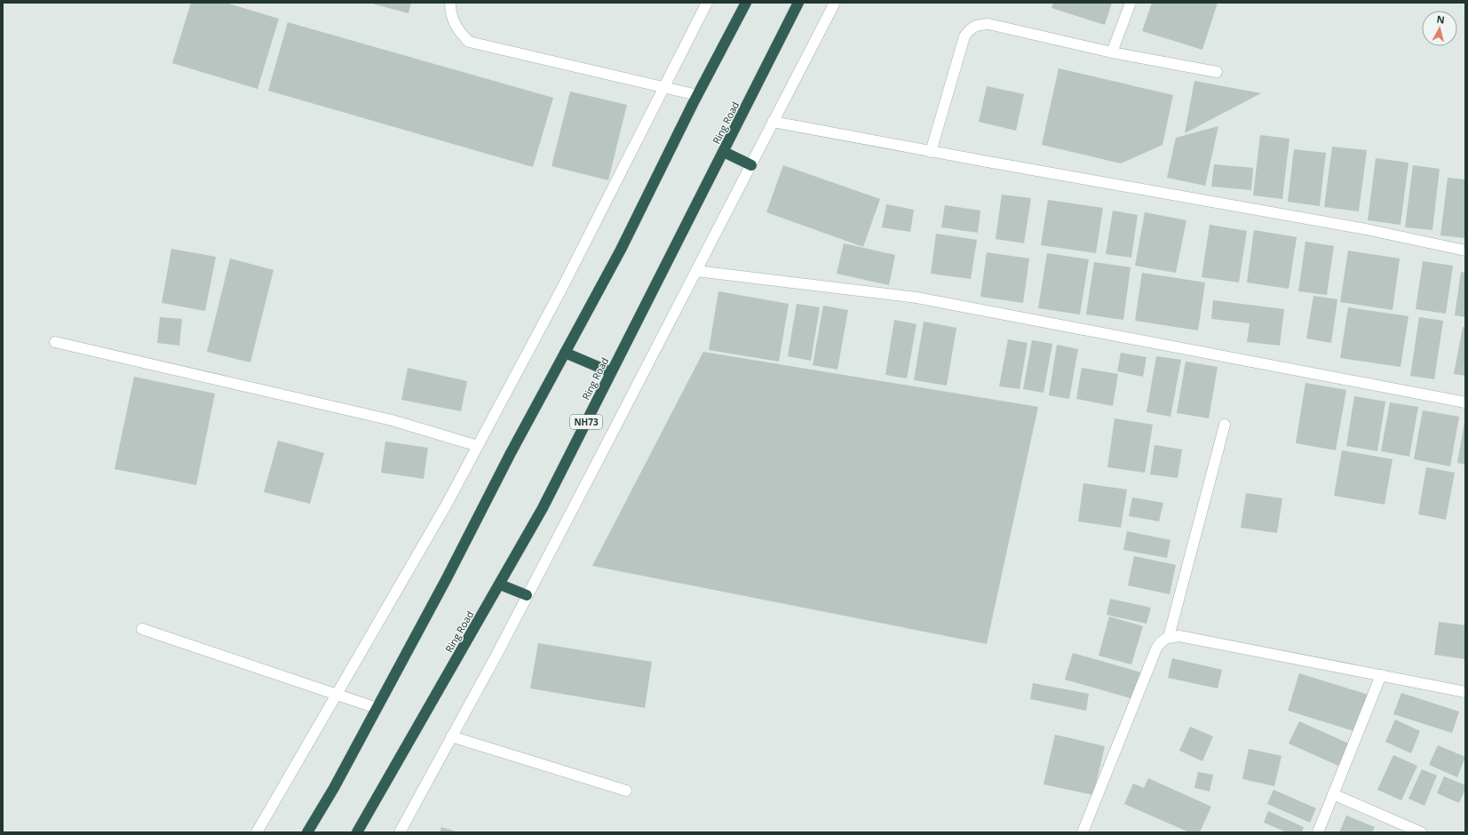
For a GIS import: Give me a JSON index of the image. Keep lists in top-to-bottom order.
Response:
{
  "streets": {
    "highway": ["Ring Road", "NH73"]
  },
  "north": "top"
}
